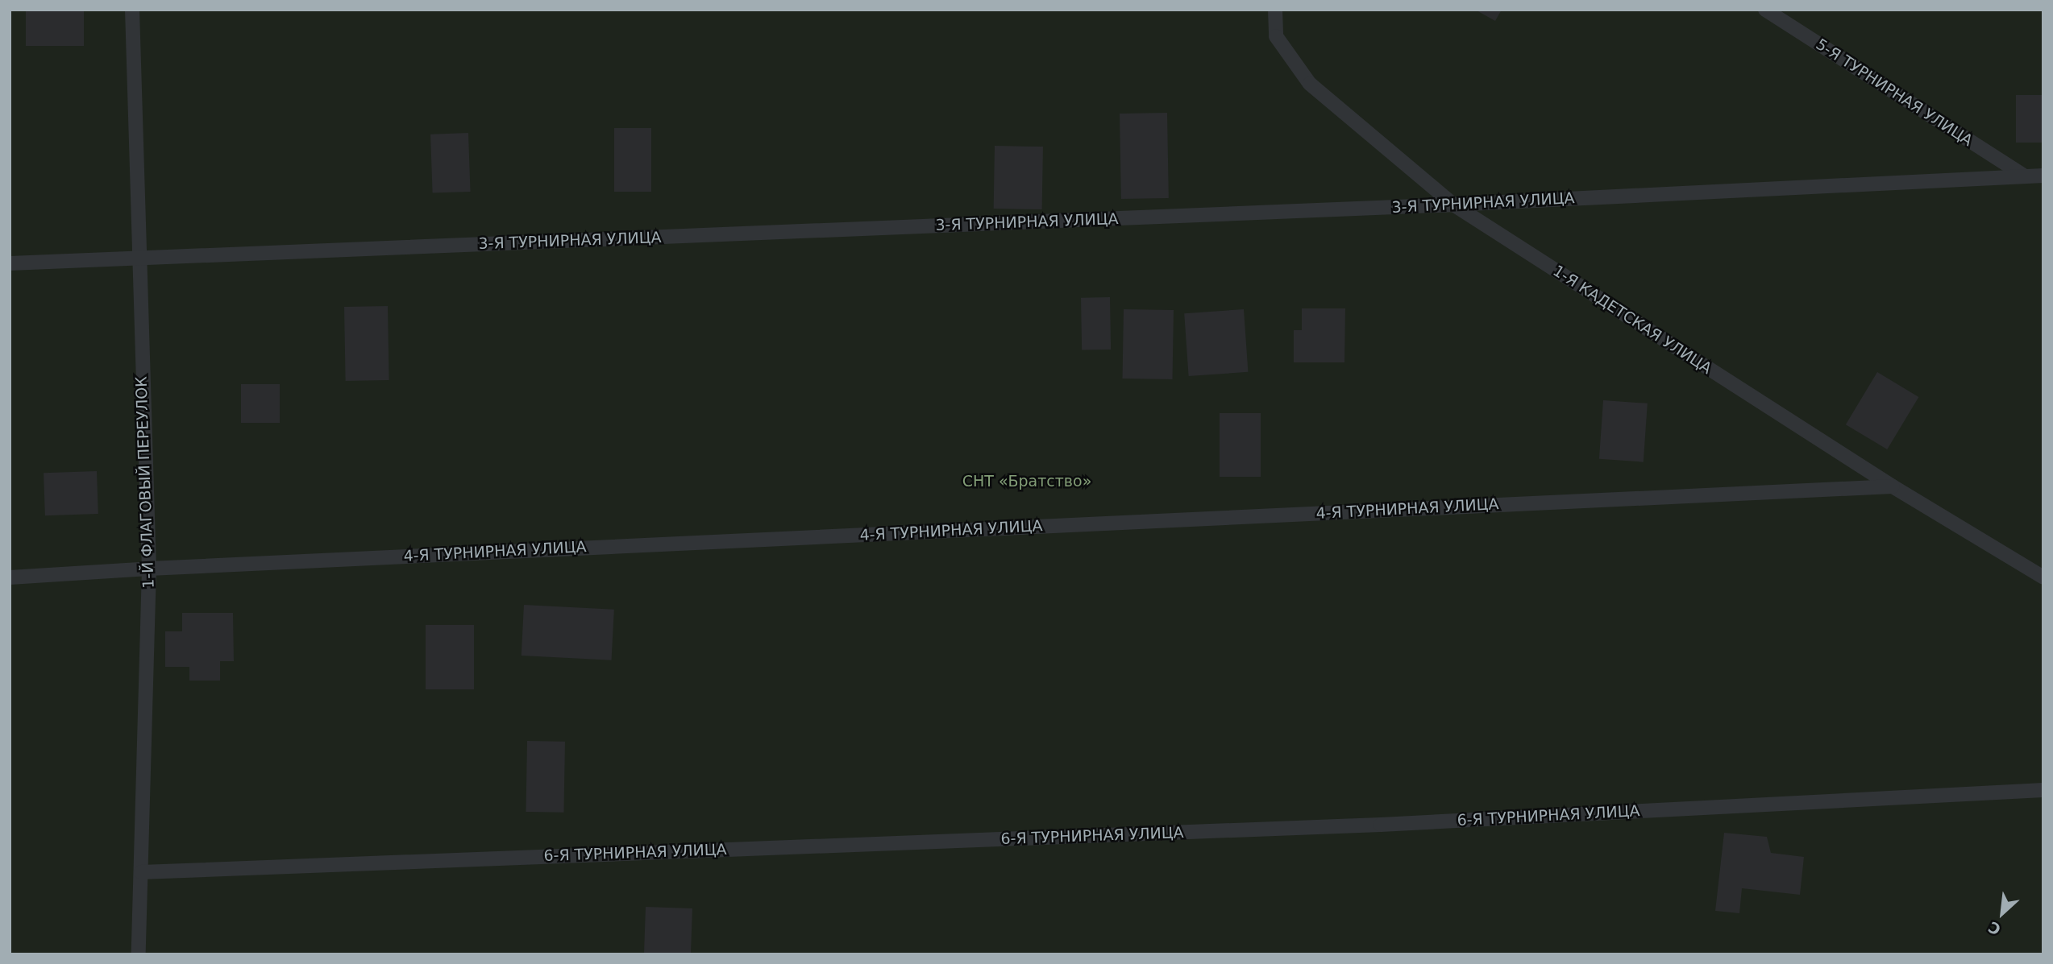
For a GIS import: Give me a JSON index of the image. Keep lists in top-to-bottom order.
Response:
{
  "streets": {
    "lane": [
      "5-Я ТУРНИРНАЯ УЛИЦА",
      "3-Я ТУРНИРНАЯ УЛИЦА",
      "1-Я КАДЕТСКАЯ УЛИЦА",
      "1-Й ФЛАГОВЫЙ ПЕРЕУЛОК",
      "4-Я ТУРНИРНАЯ УЛИЦА",
      "6-Я ТУРНИРНАЯ УЛИЦА"
    ]
  },
  "crossings": [
    ["5-Я ТУРНИРНАЯ УЛИЦА", "3-Я ТУРНИРНАЯ УЛИЦА"],
    ["3-Я ТУРНИРНАЯ УЛИЦА", "1-Я КАДЕТСКАЯ УЛИЦА"],
    ["3-Я ТУРНИРНАЯ УЛИЦА", "1-Й ФЛАГОВЫЙ ПЕРЕУЛОК"],
    ["1-Я КАДЕТСКАЯ УЛИЦА", "4-Я ТУРНИРНАЯ УЛИЦА"],
    ["1-Й ФЛАГОВЫЙ ПЕРЕУЛОК", "4-Я ТУРНИРНАЯ УЛИЦА"],
    ["1-Й ФЛАГОВЫЙ ПЕРЕУЛОК", "6-Я ТУРНИРНАЯ УЛИЦА"]
  ],
  "parks": ["СНТ «Братство»"],
  "north": "bottom left"
}
